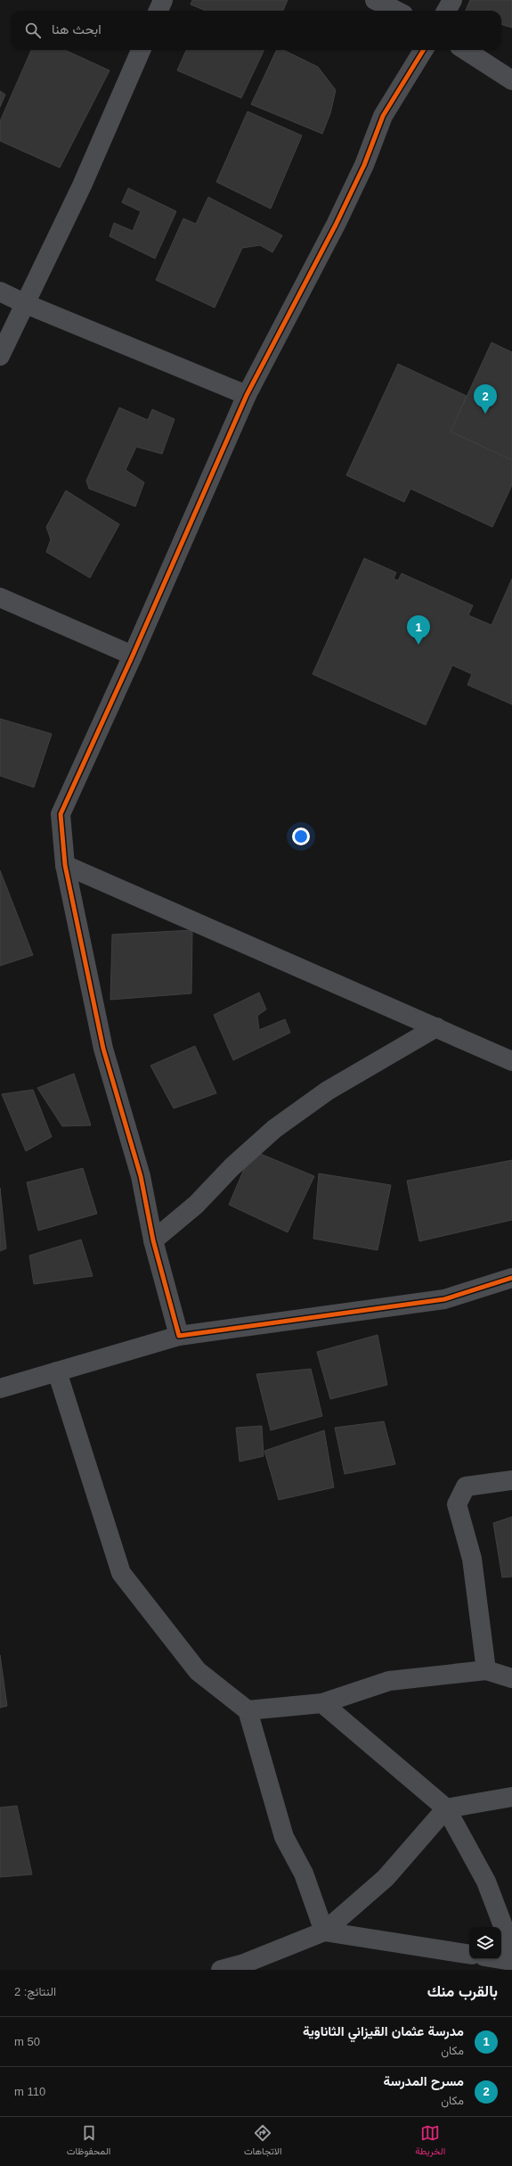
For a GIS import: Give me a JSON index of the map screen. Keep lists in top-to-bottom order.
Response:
{
  "page": {
    "search": "ابحث هنا",
    "pins": ["2", "1"],
    "heading": ["بالقرب منك", "النتائج: 2"],
    "list": [
      {
        "mark": "1",
        "name": "مدرسة عثمان القيزاني الثاناوية",
        "note": "مكان",
        "value": "50 m"
      },
      {
        "mark": "2",
        "name": "مسرح المدرسة",
        "note": "مكان",
        "value": "110 m"
      }
    ],
    "nav": ["الخريطة", "الاتجاهات", "المحفوظات"]
  }
}
